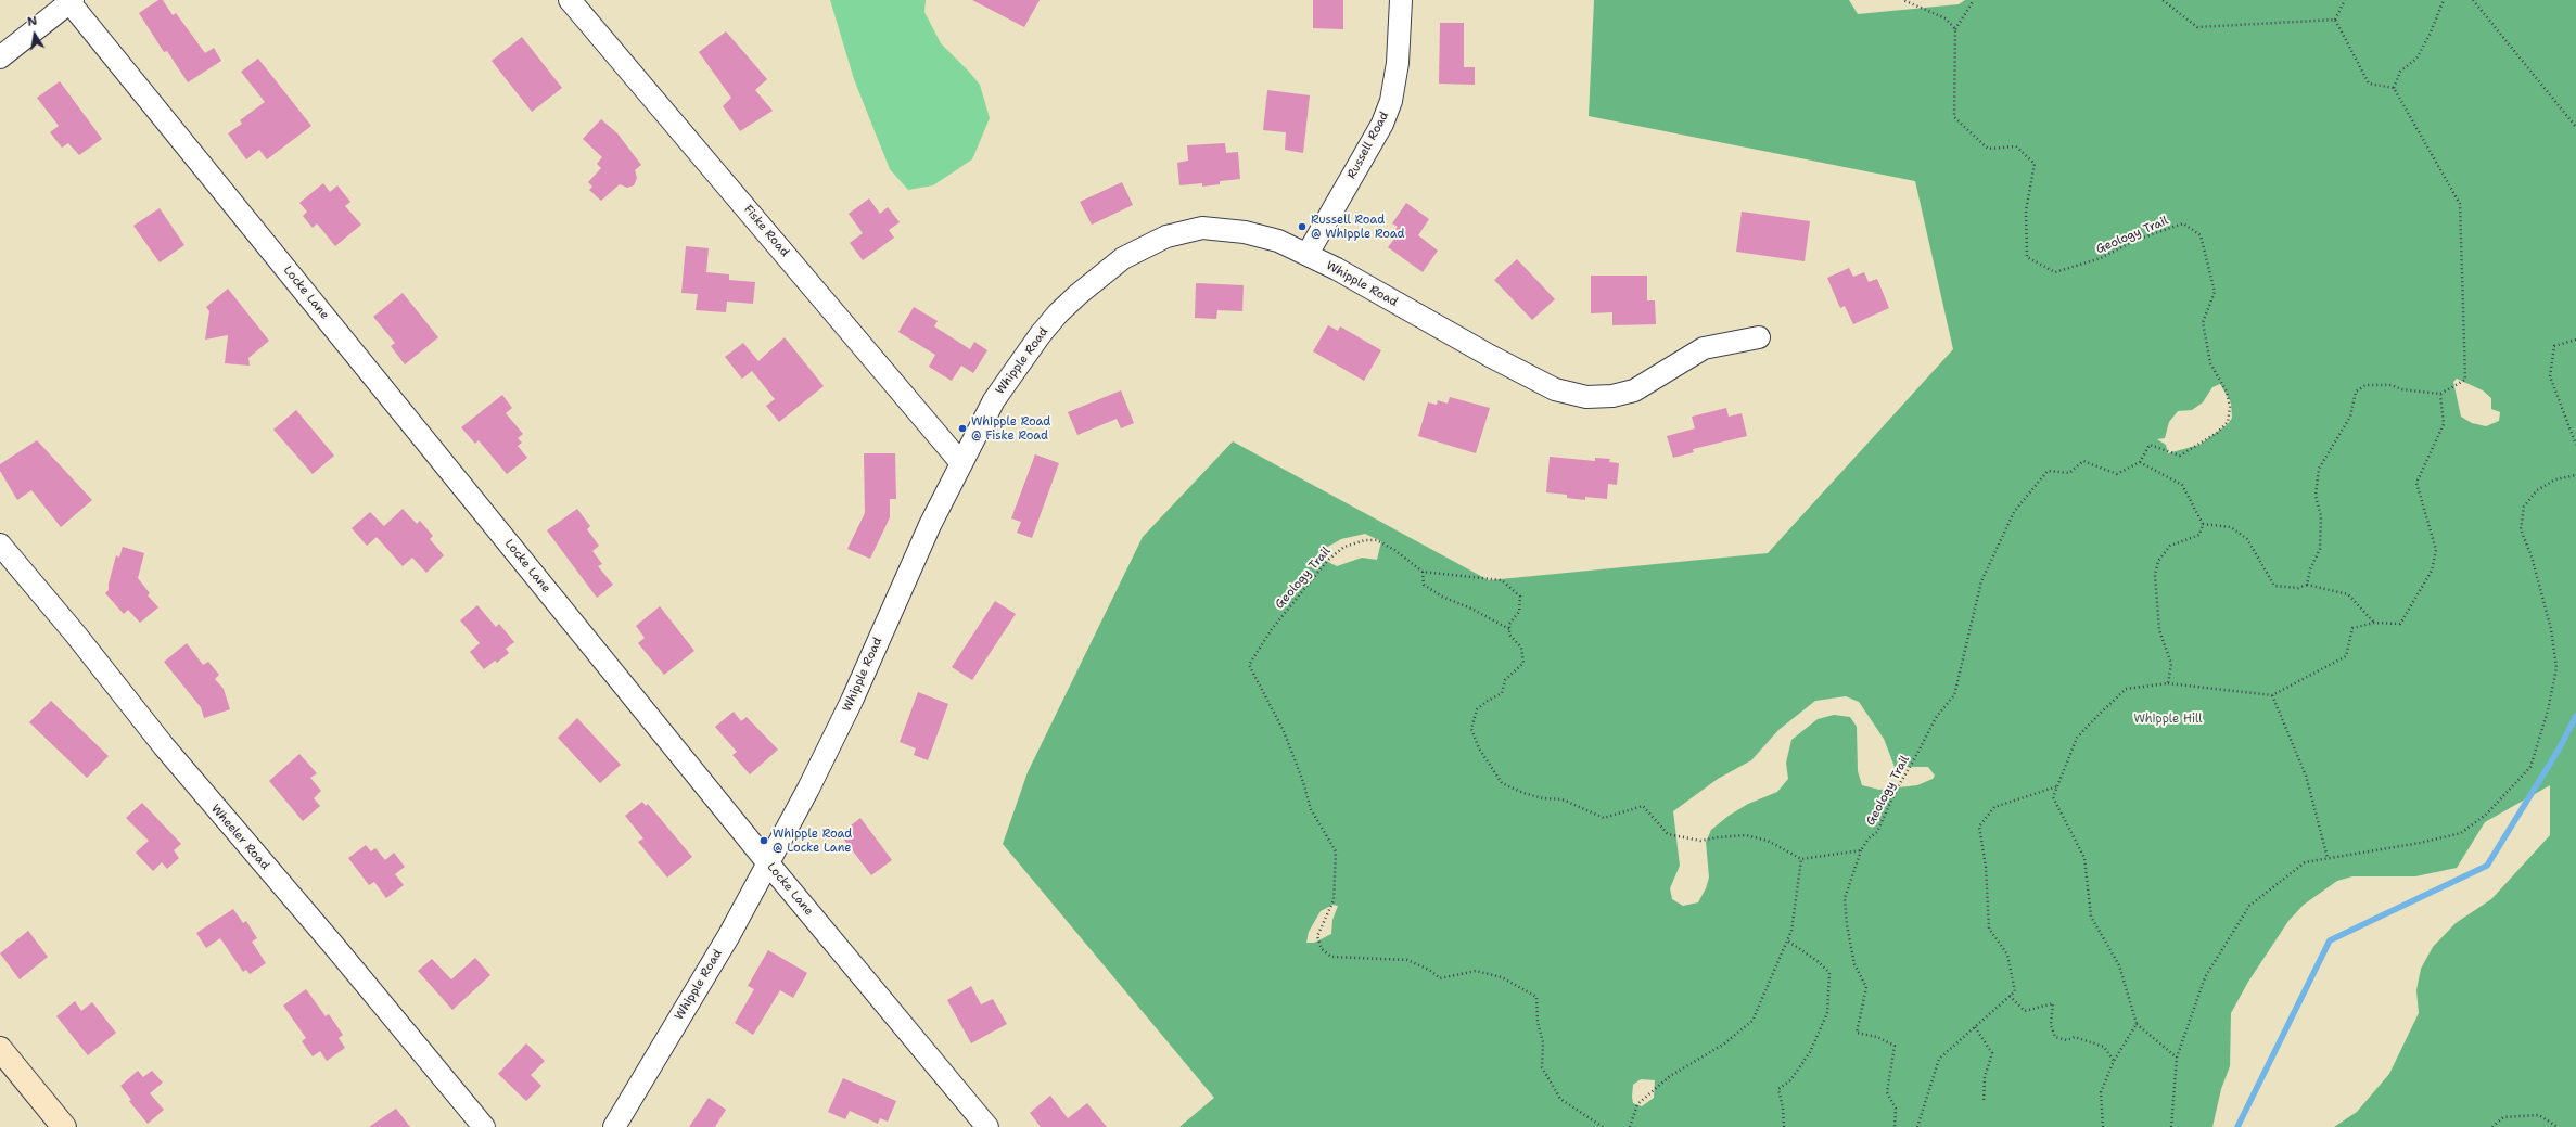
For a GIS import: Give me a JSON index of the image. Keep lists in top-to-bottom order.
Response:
{
  "streets": {
    "street": [
      "Russell Road",
      "Fiske Road",
      "Whipple Road",
      "Locke Lane",
      "Wheeler Road"
    ],
    "path": ["Geology Trail"]
  },
  "crossings": [
    ["Russell Road", "Whipple Road"],
    ["Fiske Road", "Whipple Road"],
    ["Whipple Road", "Locke Lane"]
  ],
  "parks": ["Whipple Hill"],
  "places": ["Russell Road @ Whipple Road", "Whipple Road @ Fiske Road", "Whipple Road @ Locke Lane"],
  "north": "top"
}
